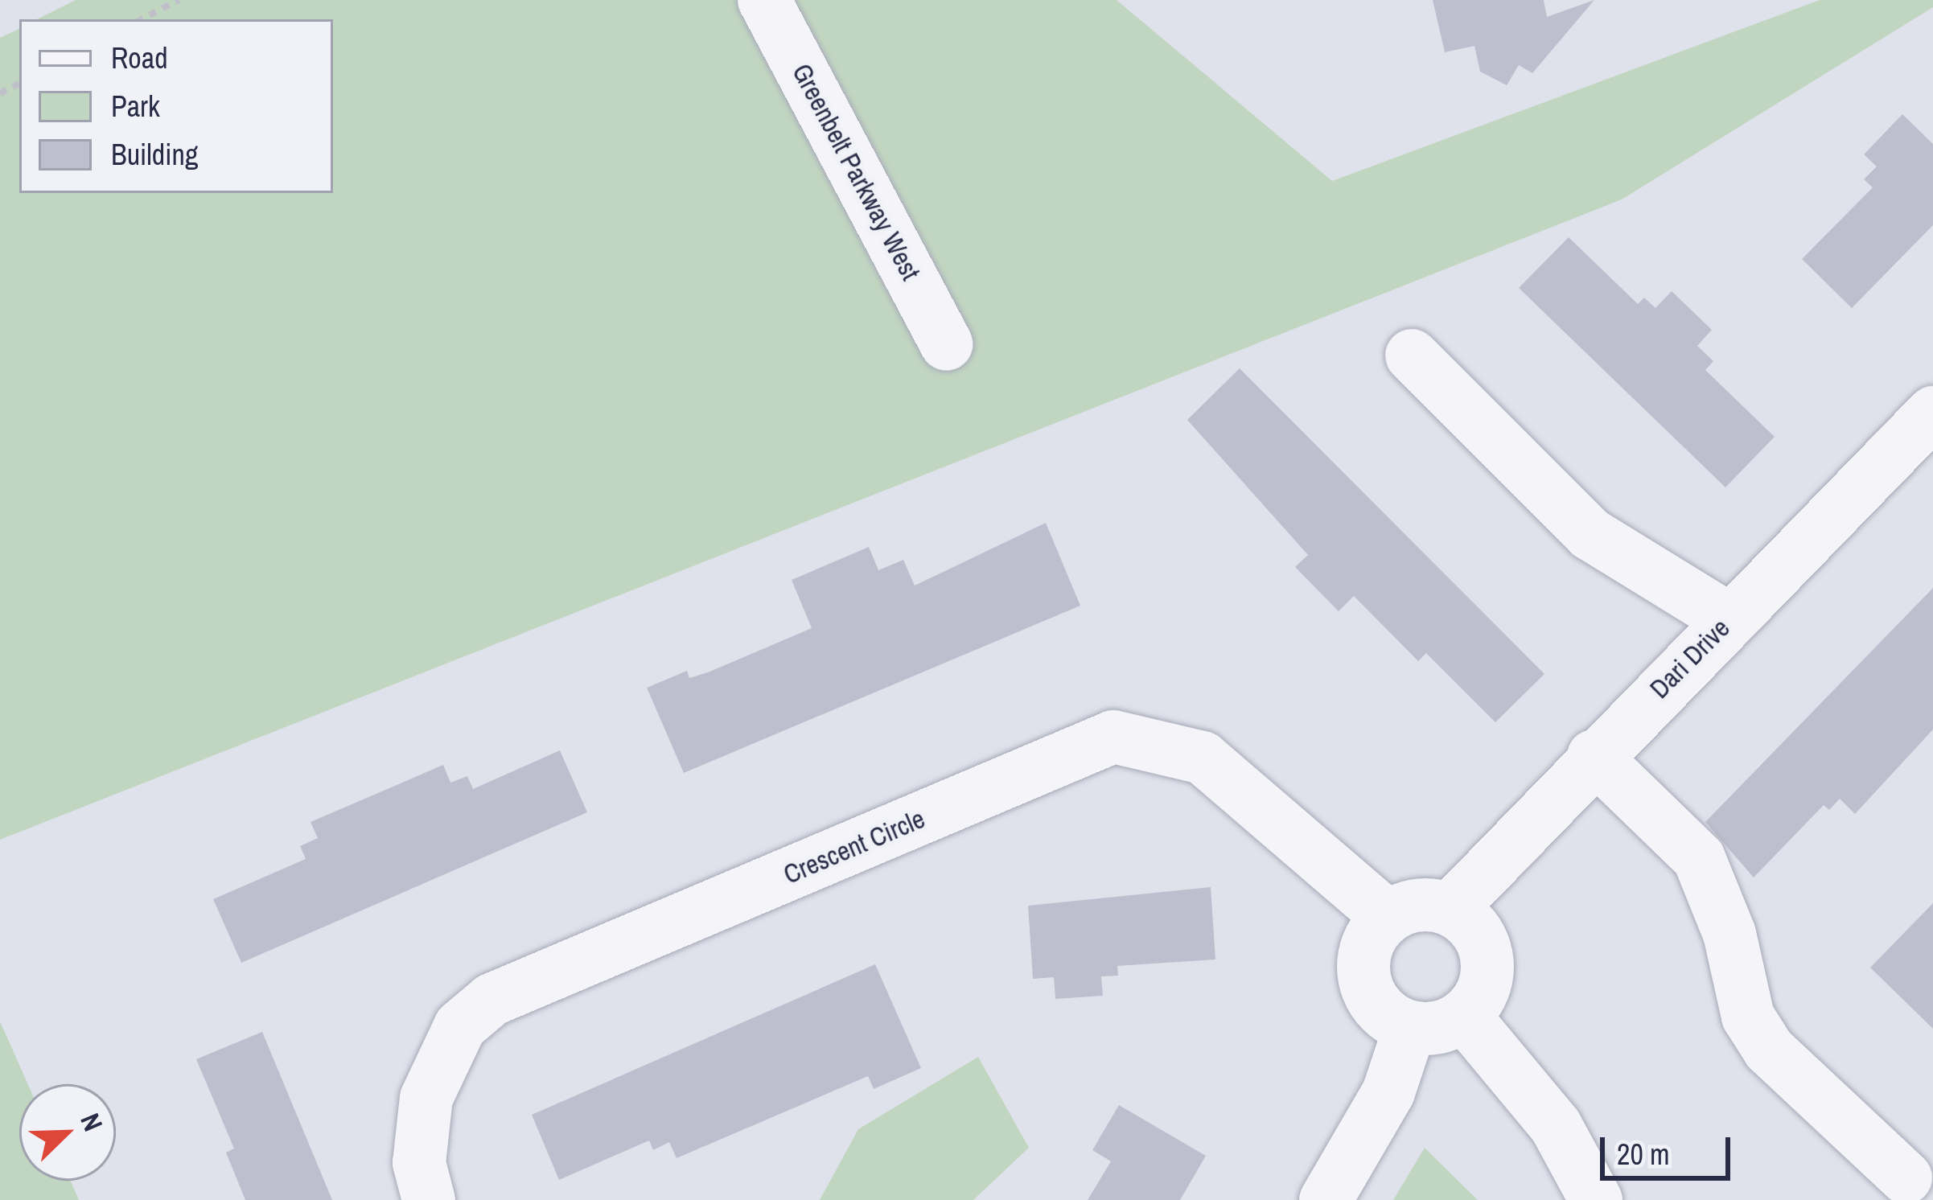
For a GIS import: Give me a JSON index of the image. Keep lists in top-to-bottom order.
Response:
{
  "streets": {
    "street": ["Greenbelt Parkway West", "Dari Drive", "Crescent Circle"]
  },
  "crossings": [
    ["Dari Drive", "Crescent Circle"]
  ],
  "legend": ["Road", "Park", "Building"],
  "scale_bar": "20 m",
  "north": "top right"
}
